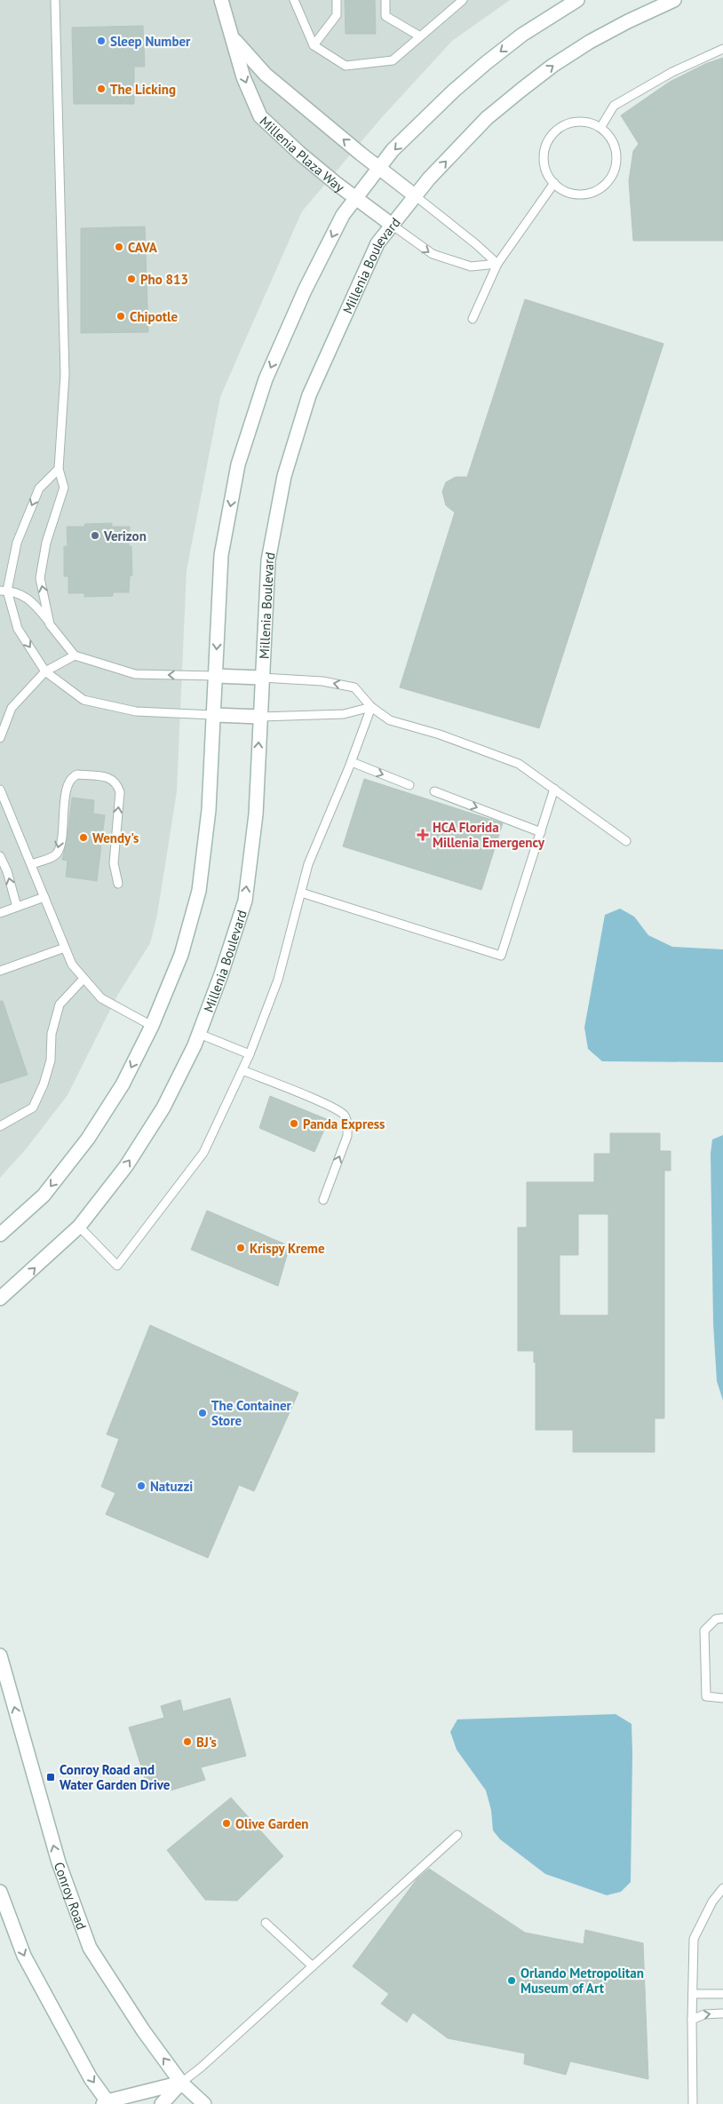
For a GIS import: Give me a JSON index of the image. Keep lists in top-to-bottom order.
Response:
{
  "streets": {
    "street": ["Millenia Plaza Way", "Millenia Boulevard", "Conroy Road"]
  },
  "crossings": [
    ["Millenia Plaza Way", "Millenia Boulevard"]
  ],
  "places": {
    "other": [
      "Sleep Number",
      "The Licking",
      "CAVA",
      "Pho 813",
      "Chipotle",
      "Verizon",
      "Wendy's",
      "Panda Express",
      "Krispy Kreme",
      "The Container Store",
      "Natuzzi",
      "BJ's",
      "Olive Garden",
      "Orlando Metropolitan Museum of Art"
    ],
    "health": ["HCA Florida Millenia Emergency"],
    "transit": ["Conroy Road and Water Garden Drive"]
  }
}
